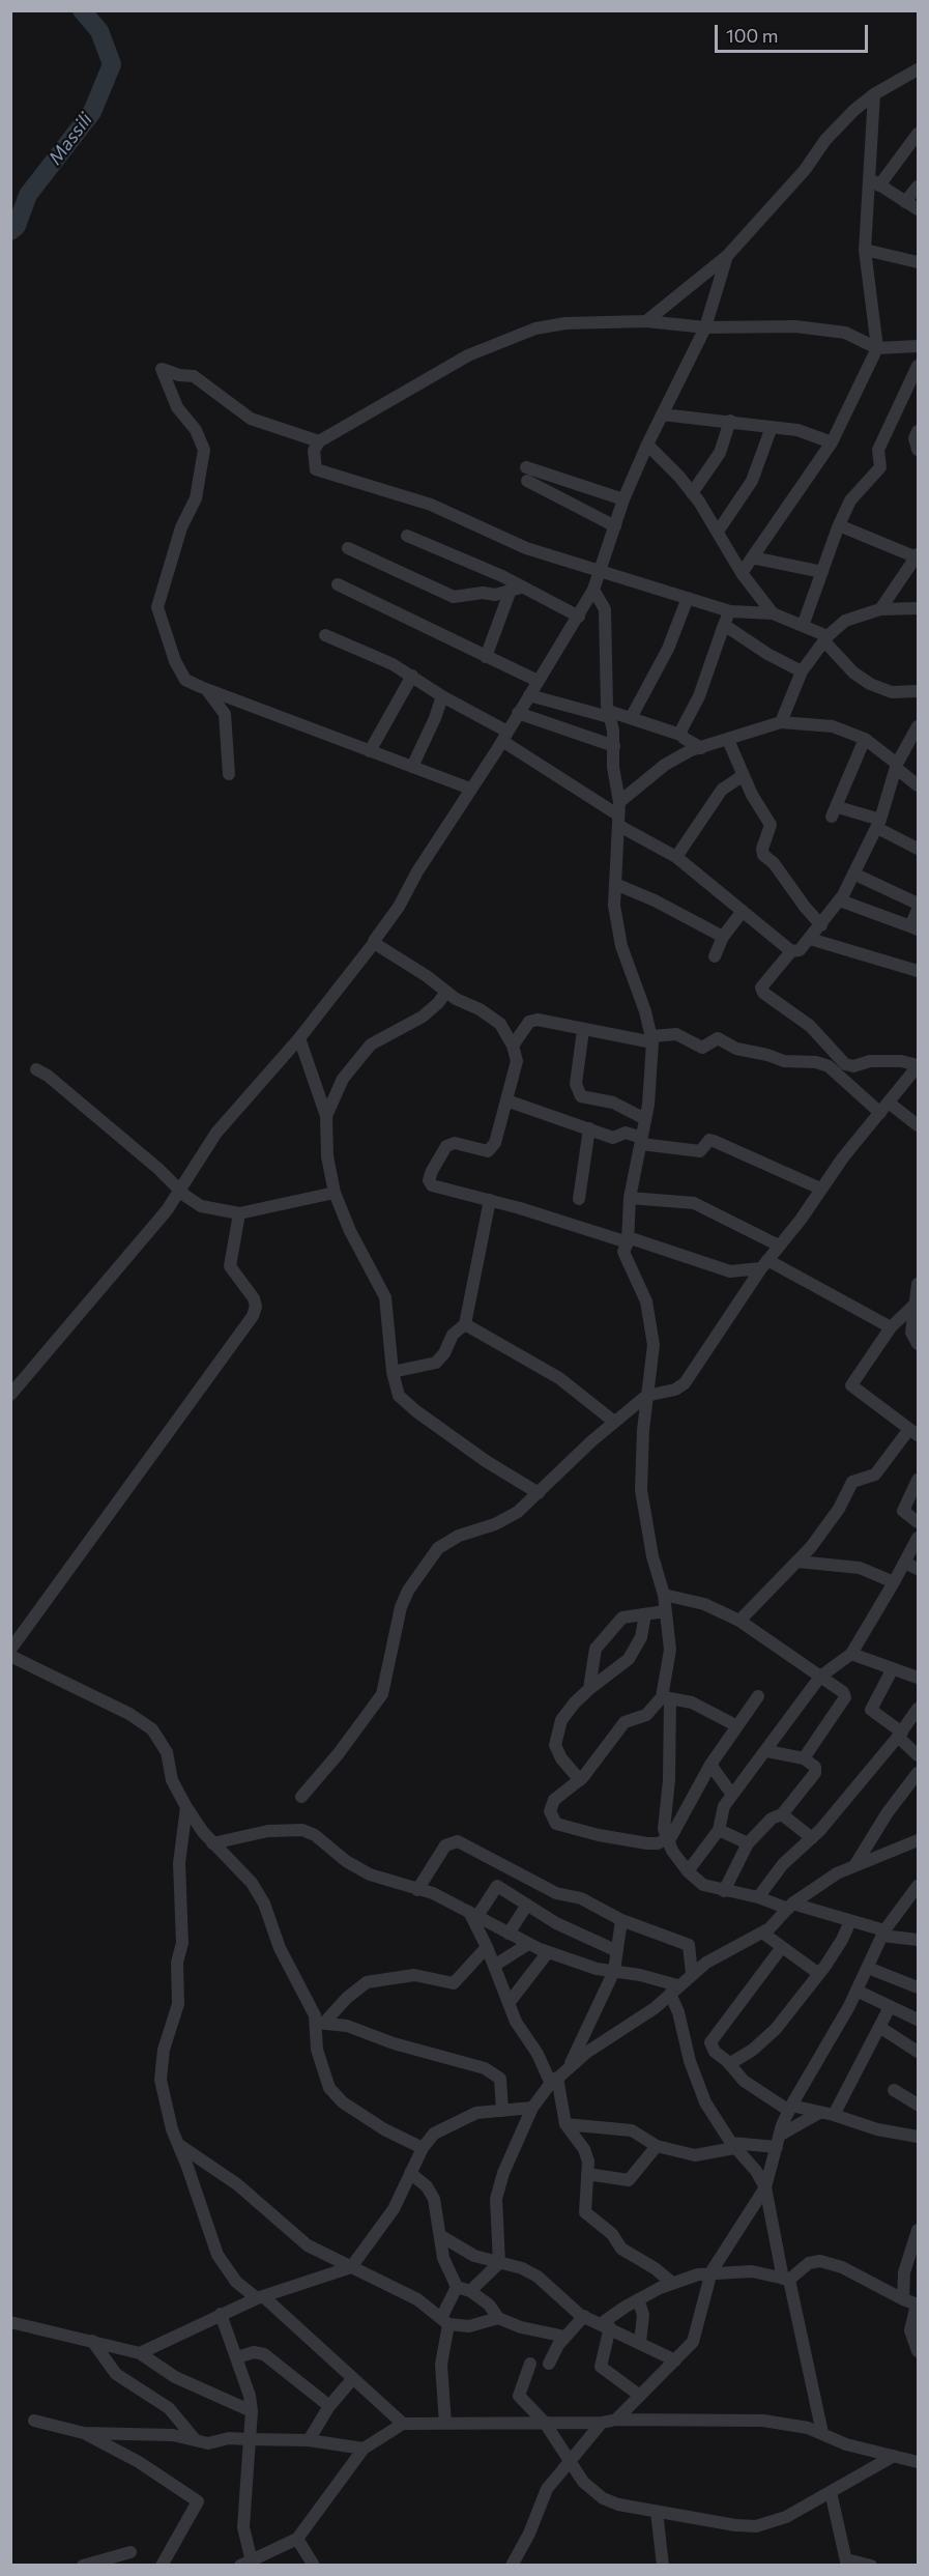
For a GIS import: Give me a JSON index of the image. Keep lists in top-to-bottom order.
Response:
{
  "water": ["Massili"],
  "scale_bar": "100 m"
}
